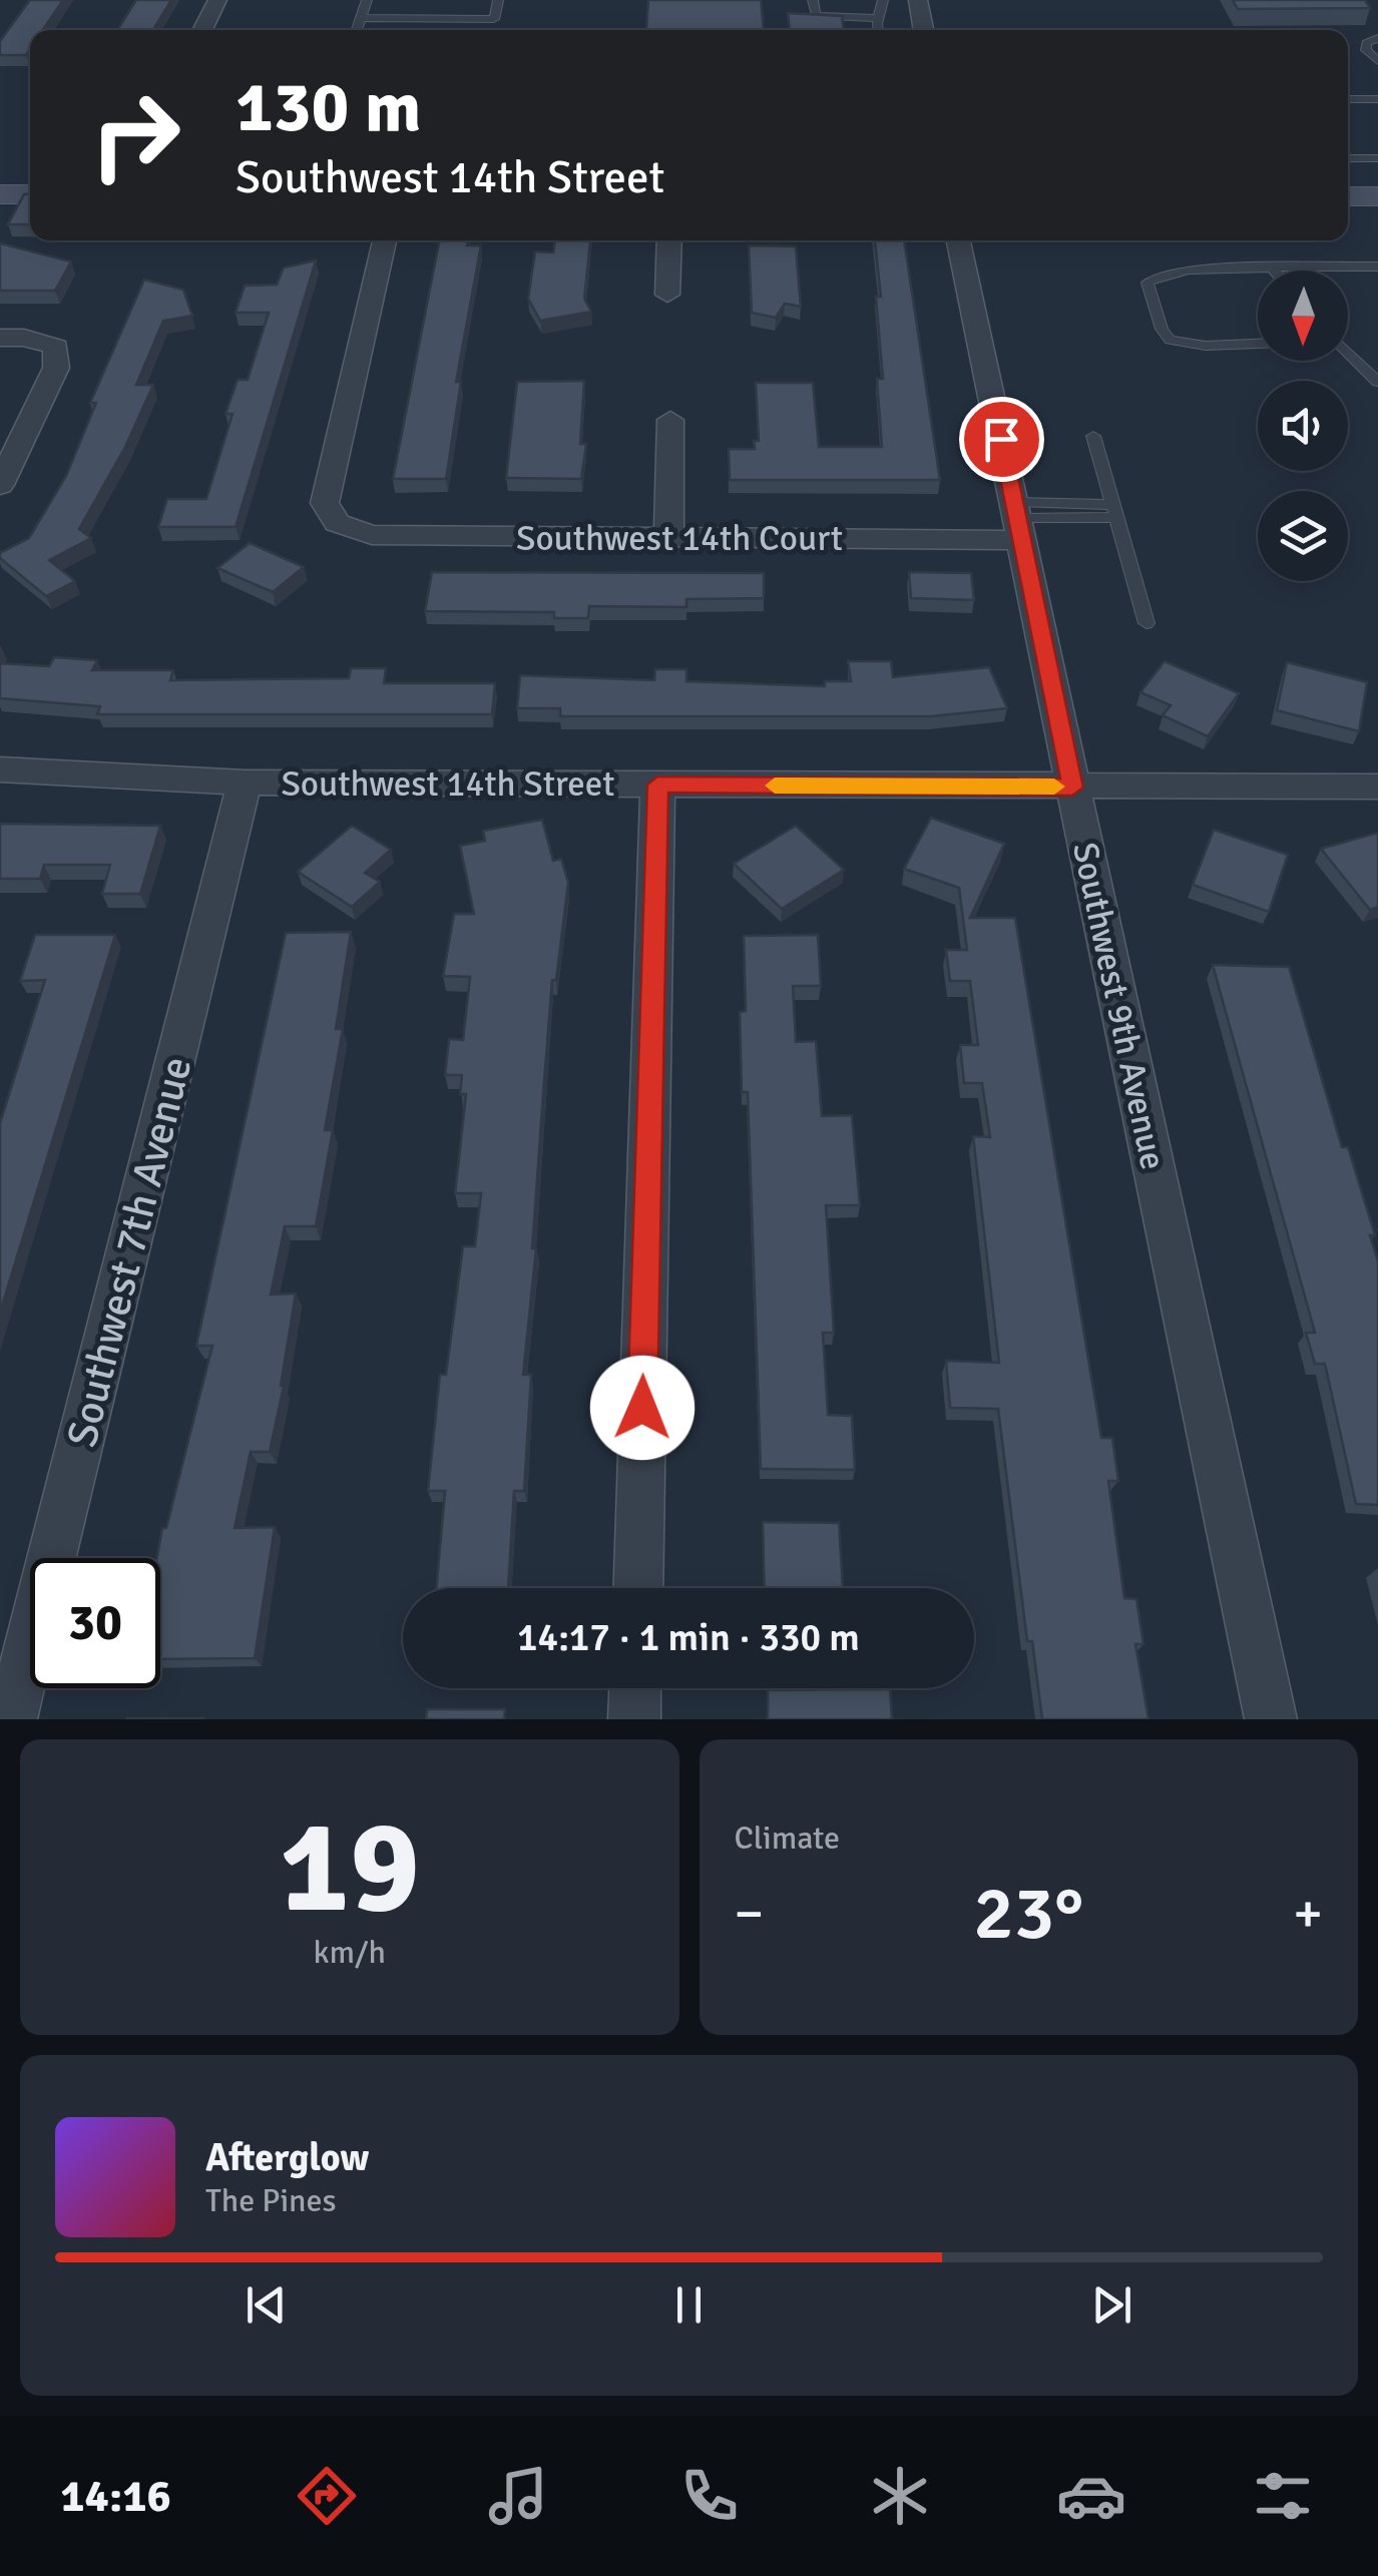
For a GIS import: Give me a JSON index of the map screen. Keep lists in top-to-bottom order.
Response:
{
  "streets": {
    "street": [
      "Southwest 14th Court",
      "Southwest 14th Street",
      "Southwest 9th Avenue",
      "Southwest 7th Avenue"
    ]
  },
  "crossings": [
    ["Southwest 14th Court", "Southwest 9th Avenue"],
    ["Southwest 14th Street", "Southwest 9th Avenue"],
    ["Southwest 14th Street", "Southwest 7th Avenue"]
  ],
  "north": "bottom",
  "page": {
    "turn": ["130 m", "Southwest 14th Street"],
    "limit": "30",
    "trip": "14:17 · 1 min · 330 m",
    "tile": [
      ["19", "km/h"],
      "Climate"
    ],
    "heat": ["−", "23°", "+"],
    "song": ["Afterglow", "The Pines"],
    "tabs": "14:16"
  }
}
